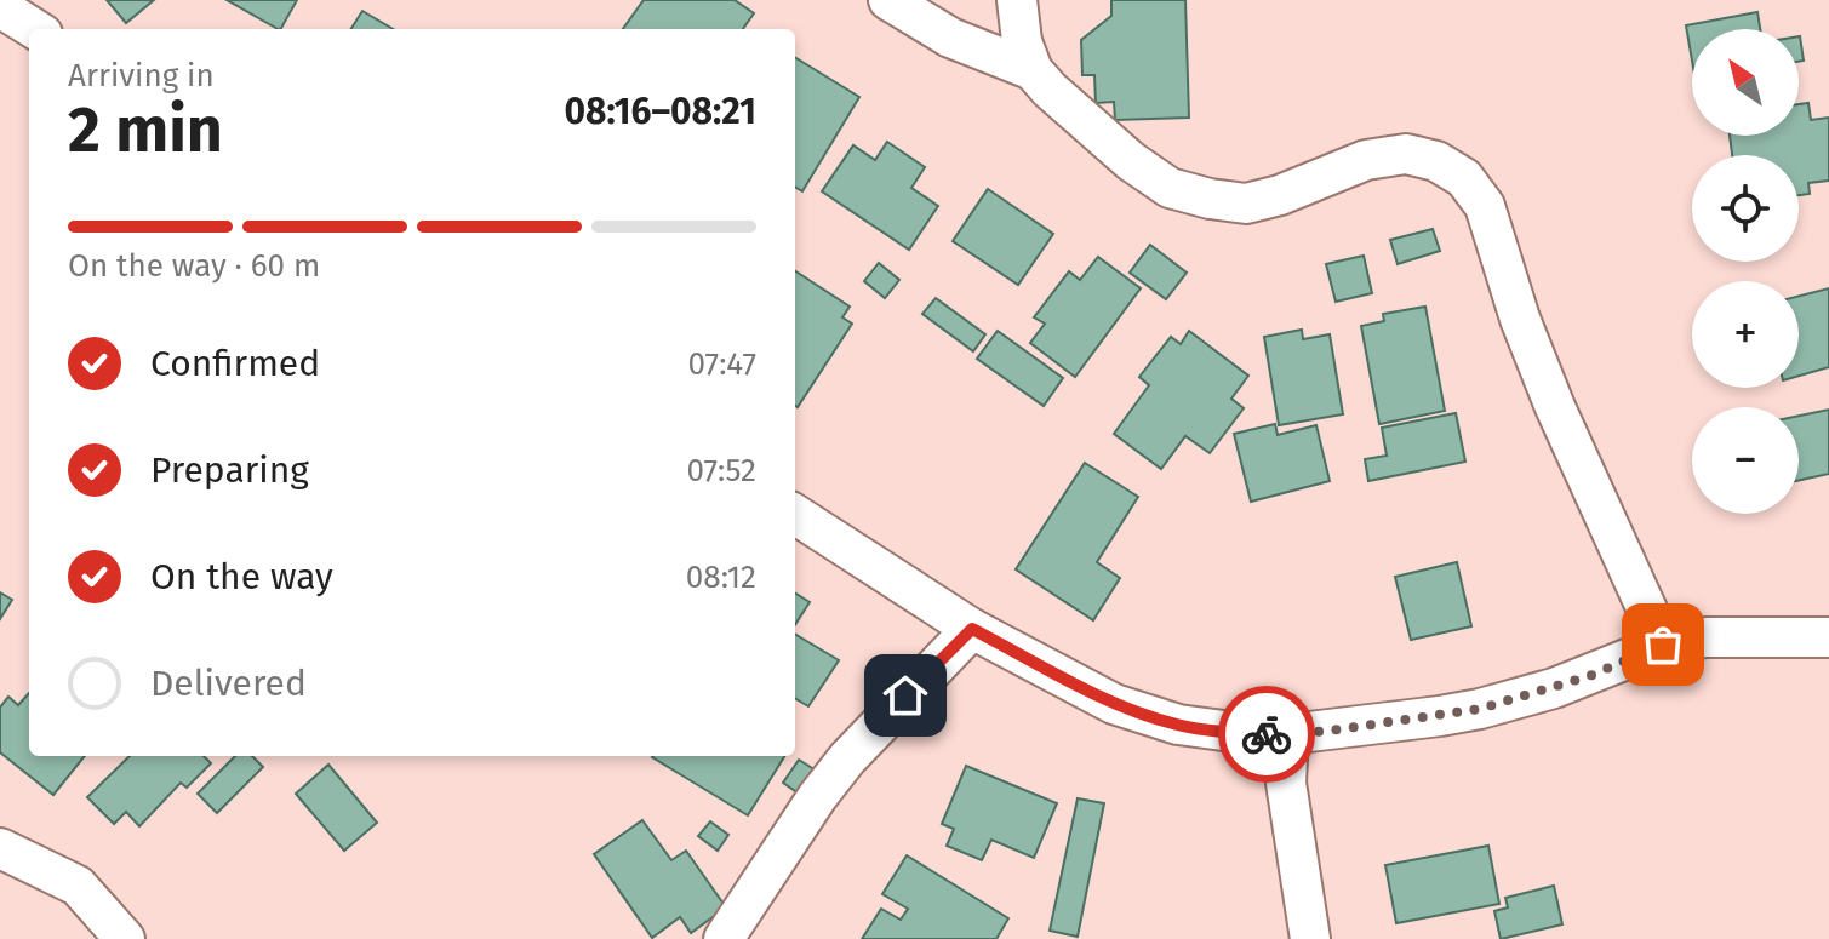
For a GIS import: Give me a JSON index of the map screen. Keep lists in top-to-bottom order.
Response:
{
  "north": "top left",
  "page": {
    "map_buttons": ["+", "−"],
    "heading": ["2 min", "Arriving in", "08:16–08:21"],
    "bar": "On the way · 60 m",
    "list": [
      ["Confirmed", "07:47"],
      ["Preparing", "07:52"],
      ["On the way", "08:12"],
      "Delivered"
    ]
  }
}
